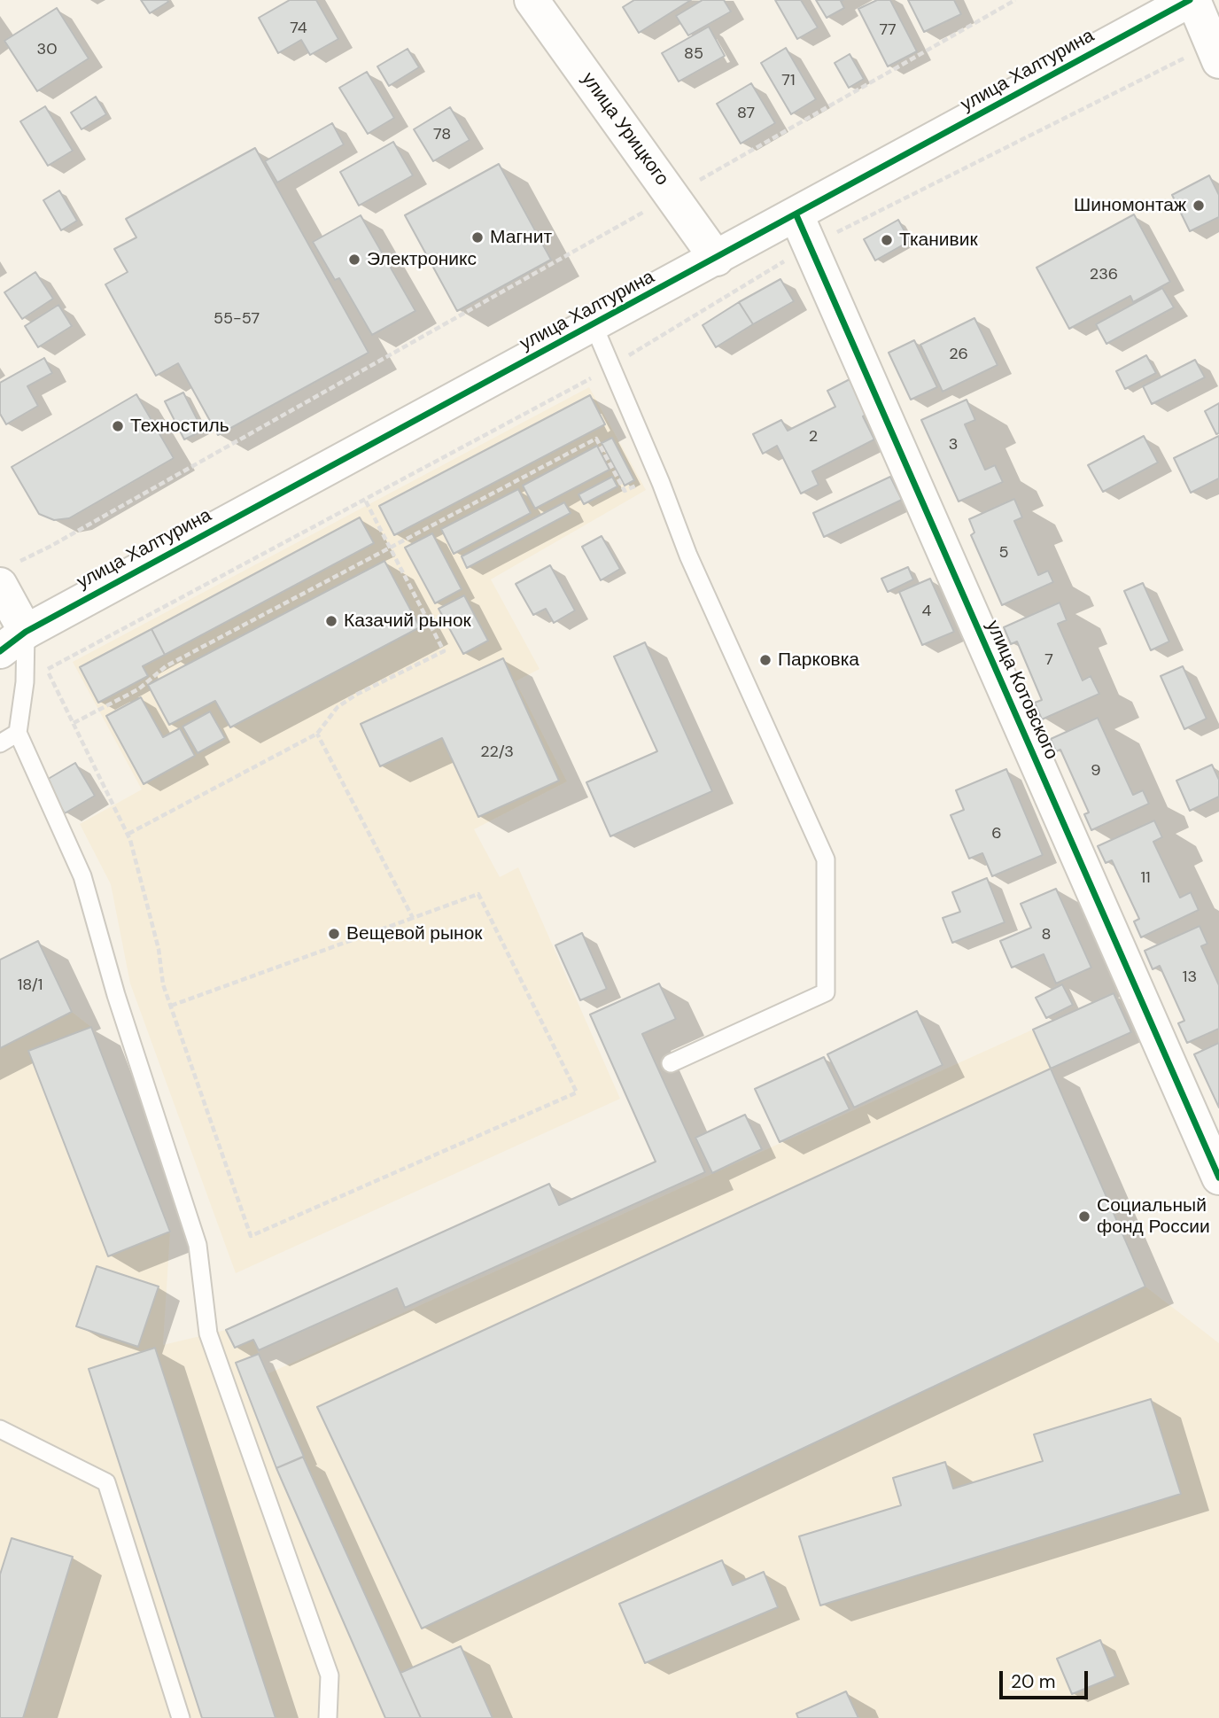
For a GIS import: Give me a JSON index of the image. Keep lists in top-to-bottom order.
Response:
{
  "streets": {
    "street": ["улица Халтурина", "улица Урицкого", "улица Котовского"]
  },
  "crossings": [
    ["улица Халтурина", "улица Урицкого"],
    ["улица Халтурина", "улица Котовского"]
  ],
  "places": [
    "Шиномонтаж",
    "Магнит",
    "Тканивик",
    "Электроникс",
    "Техностиль",
    "Казачий рынок",
    "Парковка",
    "Вещевой рынок",
    "Социальный фонд России"
  ],
  "house_numbers": [
    "74",
    "77",
    "30",
    "85",
    "71",
    "87",
    "78",
    "236",
    "55-57",
    "26",
    "2",
    "3",
    "5",
    "4",
    "7",
    "22/3",
    "9",
    "6",
    "11",
    "8",
    "13",
    "18/1"
  ],
  "scale_bar": "20 m"
}
